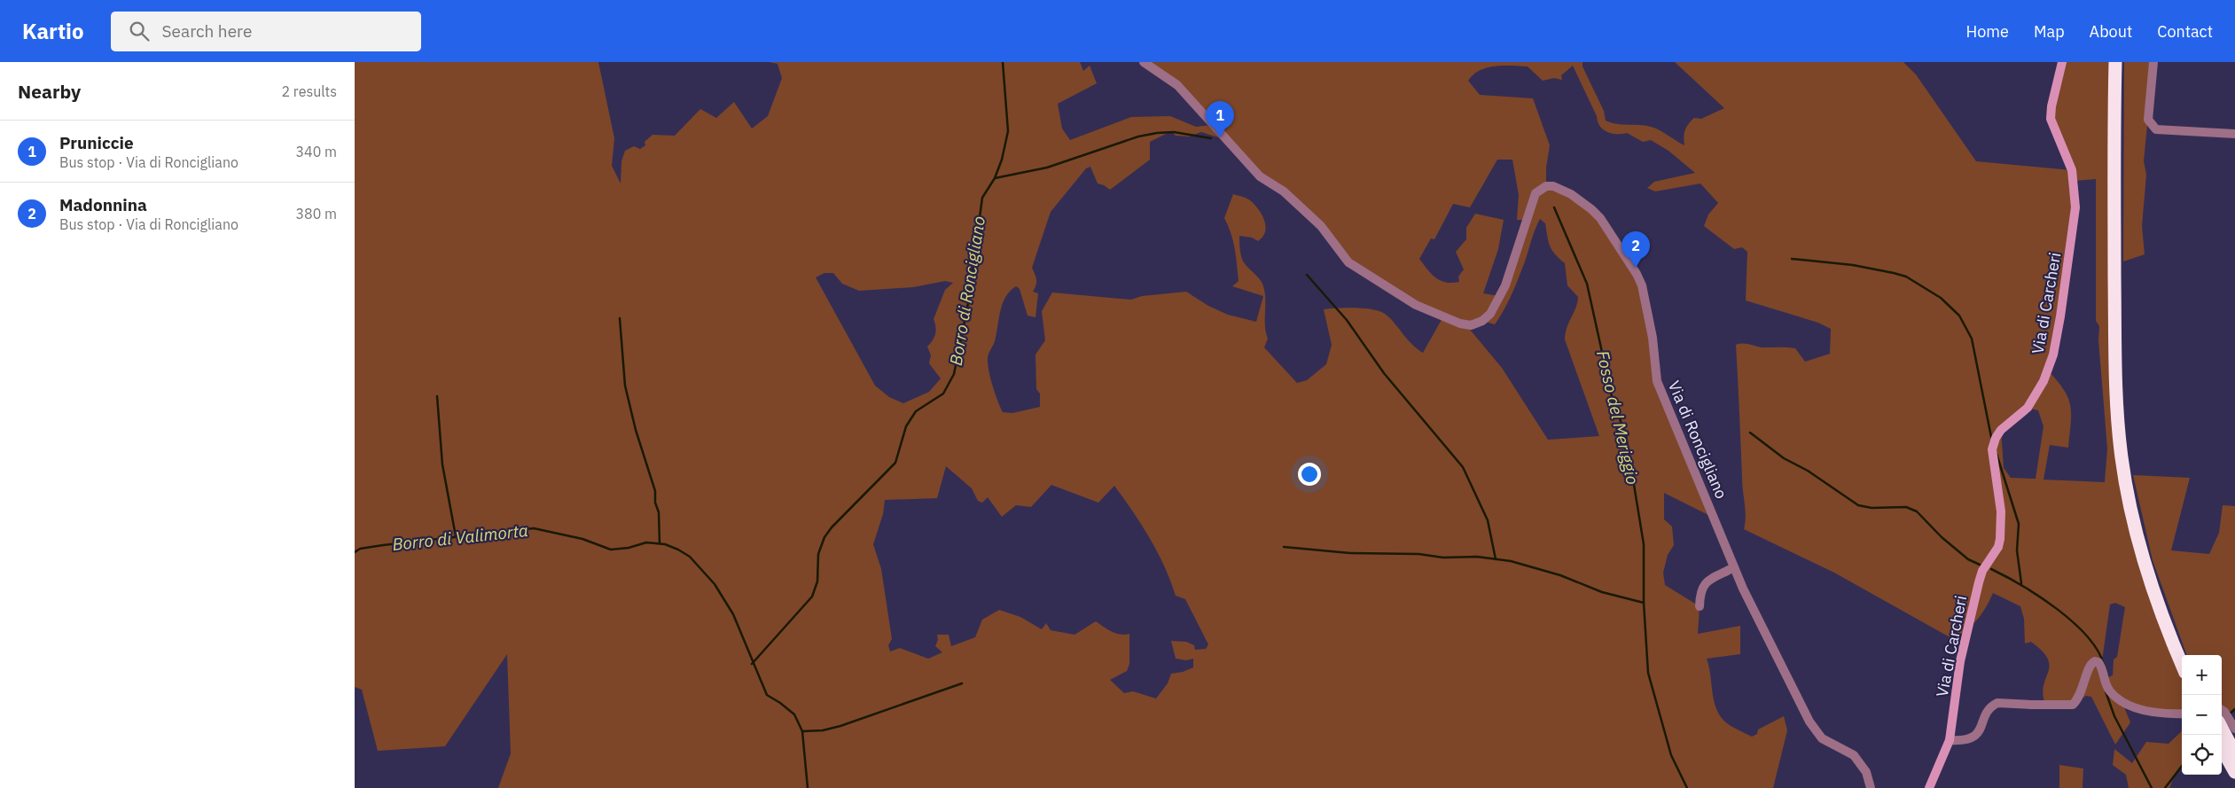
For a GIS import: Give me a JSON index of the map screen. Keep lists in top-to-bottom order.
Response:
{
  "streets": {
    "street": ["Via di Carcheri", "Via di Roncigliano"]
  },
  "water": ["Borro di Roncigliano", "Fosso del Meriggio", "Borro di Valimorta"],
  "page": {
    "header": "Kartio",
    "search": "Search here",
    "nav": [
      "Home",
      "Map",
      "About",
      "Contact"
    ],
    "heading": ["Nearby", "2 results"],
    "pins": ["1", "2"],
    "list": [
      {
        "mark": "1",
        "name": "Pruniccie",
        "note": "Bus stop · Via di Roncigliano",
        "value": "340 m"
      },
      {
        "mark": "2",
        "name": "Madonnina",
        "note": "Bus stop · Via di Roncigliano",
        "value": "380 m"
      }
    ],
    "map_buttons": ["+", "−"]
  }
}
